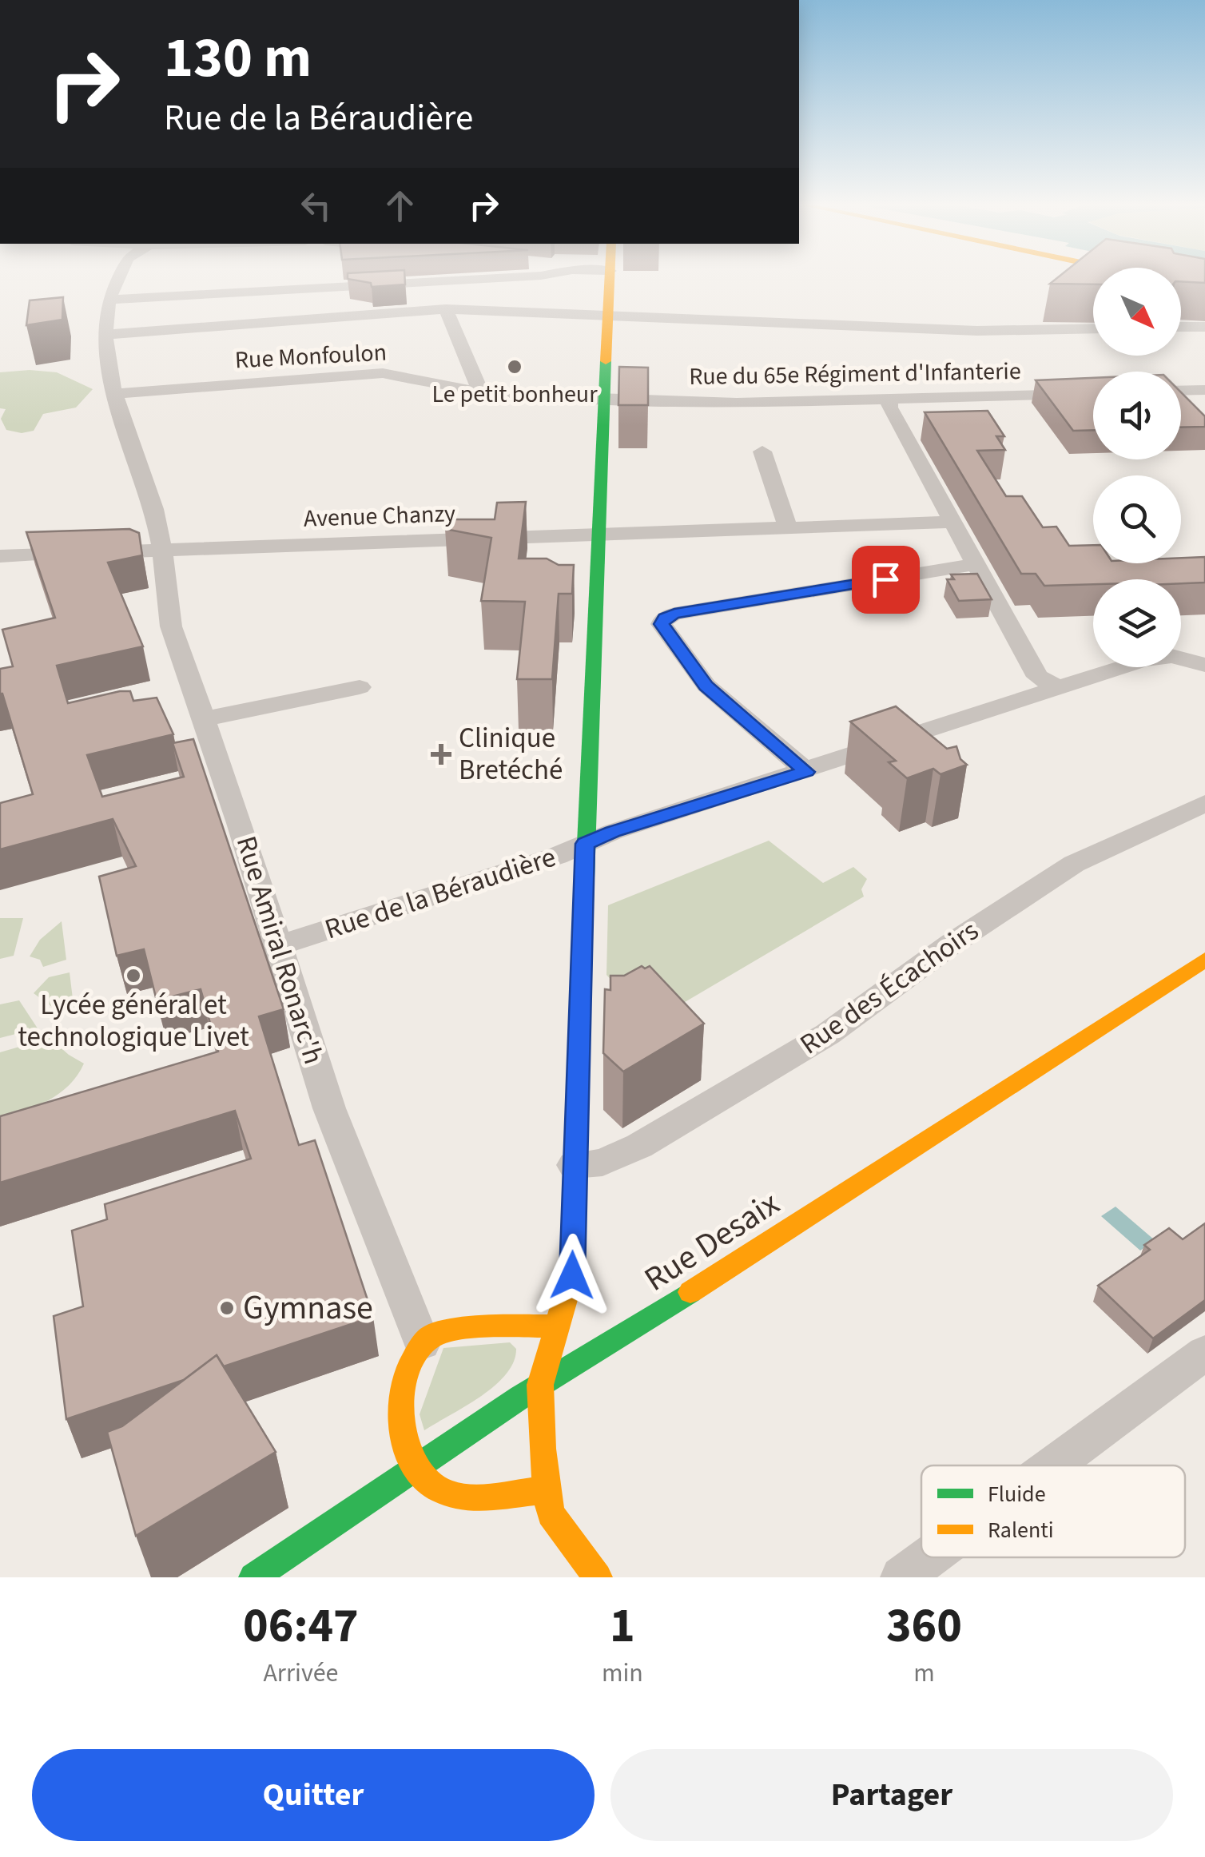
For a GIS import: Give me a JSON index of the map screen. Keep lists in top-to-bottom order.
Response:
{
  "streets": {
    "street": [
      "Rue Monfoulon",
      "Rue du 65e Régiment d'Infanterie",
      "Avenue Chanzy",
      "Rue de la Béraudière",
      "Rue Amiral Ronarc'h",
      "Rue des Écachoirs",
      "Rue Desaix"
    ]
  },
  "crossings": [
    ["Rue Monfoulon", "Rue du 65e Régiment d'Infanterie"],
    ["Rue Monfoulon", "Rue Amiral Ronarc'h"],
    ["Avenue Chanzy", "Rue Amiral Ronarc'h"],
    ["Rue de la Béraudière", "Rue Amiral Ronarc'h"]
  ],
  "places": {
    "other": ["Le petit bonheur", "Lycée général et technologique Livet", "Gymnase"],
    "health": ["Clinique Bretéché"]
  },
  "legend": ["Fluide", "Ralenti"],
  "north": "bottom right",
  "page": {
    "turn": ["130 m", "Rue de la Béraudière"],
    "eta": [
      "06:47",
      "Arrivée",
      "1",
      "min",
      "360",
      "m"
    ],
    "buttons": ["Quitter", "Partager"]
  }
}
